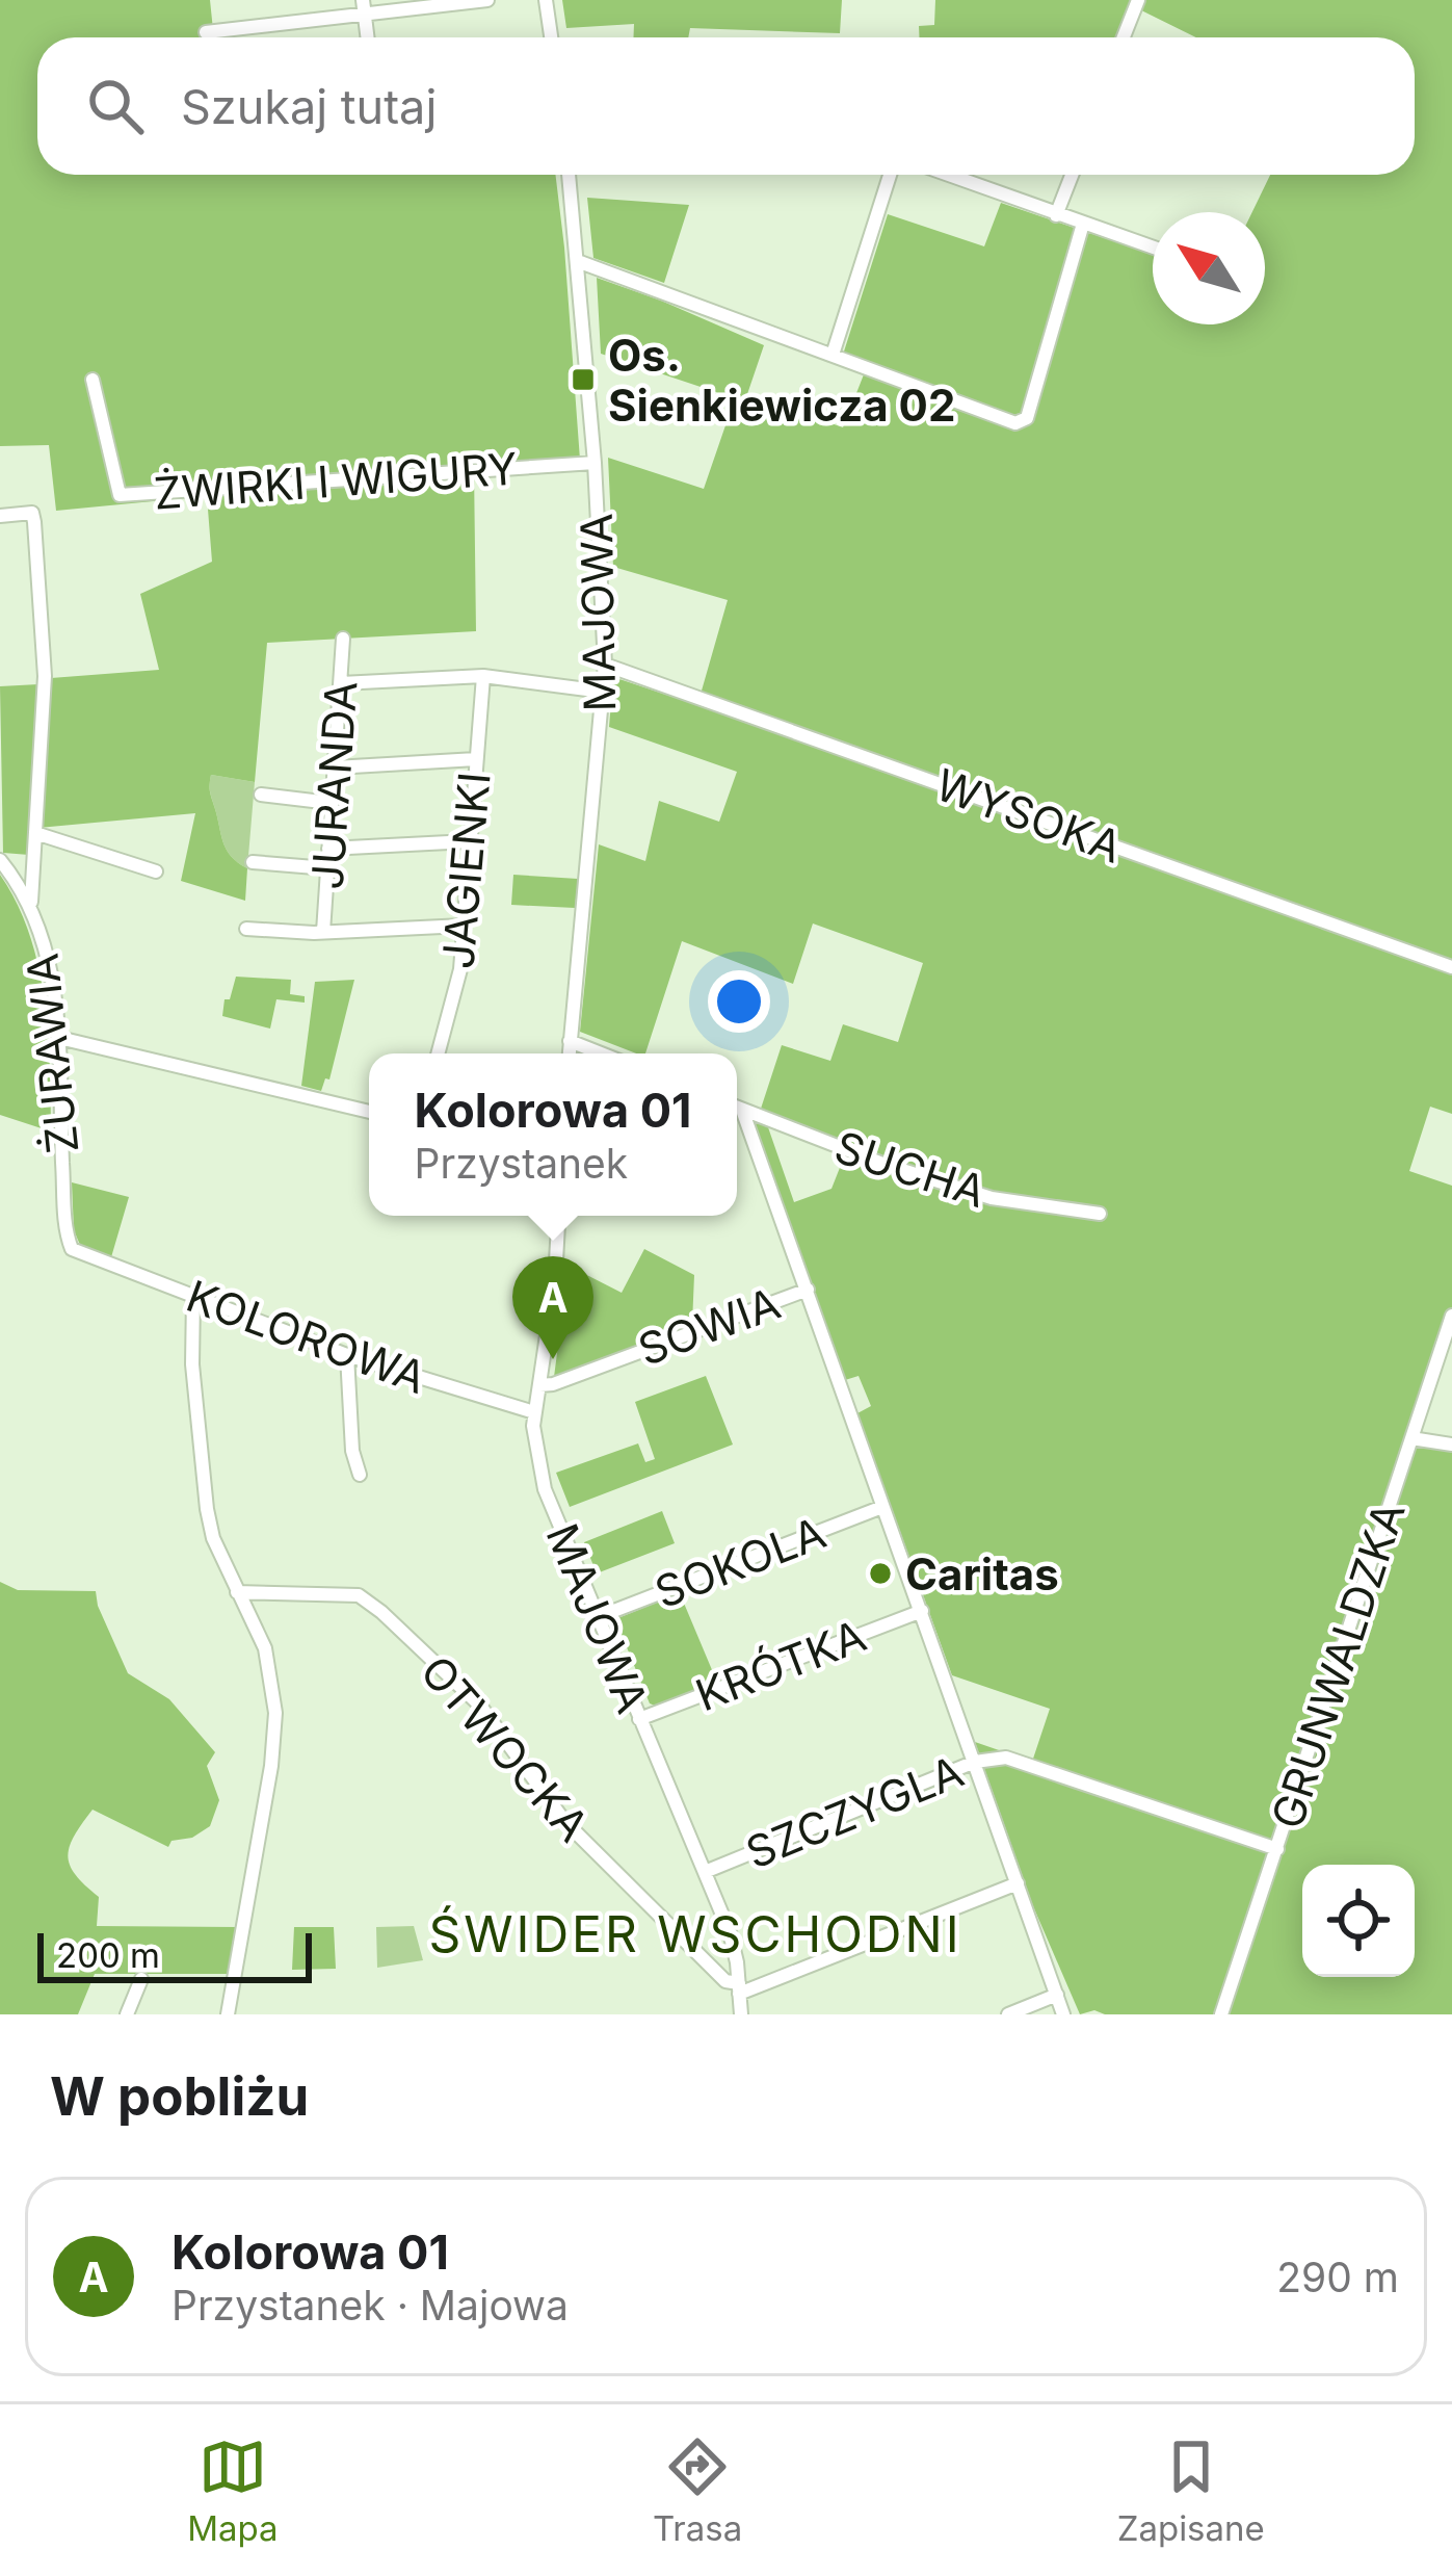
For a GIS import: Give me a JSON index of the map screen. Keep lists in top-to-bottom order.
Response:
{
  "streets": {
    "street": [
      "ŻWIRKI I WIGURY",
      "MAJOWA",
      "JURANDA",
      "WYSOKA",
      "JAGIENKI",
      "ŻURAWIA",
      "SUCHA",
      "SOWIA",
      "KOLOROWA",
      "SOKOLA",
      "KRÓTKA",
      "GRUNWALDZKA",
      "OTWOCKA",
      "SZCZYGLA"
    ]
  },
  "crossings": [
    ["ŻWIRKI I WIGURY", "MAJOWA"],
    ["MAJOWA", "WYSOKA"],
    ["MAJOWA", "SOWIA"],
    ["MAJOWA", "KOLOROWA"],
    ["MAJOWA", "SOKOLA"],
    ["MAJOWA", "KRÓTKA"],
    ["MAJOWA", "OTWOCKA"],
    ["MAJOWA", "SZCZYGLA"],
    ["ŻURAWIA", "KOLOROWA"],
    ["GRUNWALDZKA", "SZCZYGLA"]
  ],
  "districts": ["ŚWIDER WSCHODNI"],
  "places": {
    "transit": ["Os. Sienkiewicza 02"],
    "other": ["Caritas"]
  },
  "scale_bar": "200 m",
  "north": "top left",
  "page": {
    "search": "Szukaj tutaj",
    "popup": ["Kolorowa 01", "Przystanek"],
    "pins": "A",
    "scale": "200 m",
    "heading": "W pobliżu",
    "list": [
      {
        "mark": "A",
        "name": "Kolorowa 01",
        "note": "Przystanek · Majowa",
        "value": "290 m"
      }
    ],
    "nav": ["Mapa", "Trasa", "Zapisane"]
  }
}
